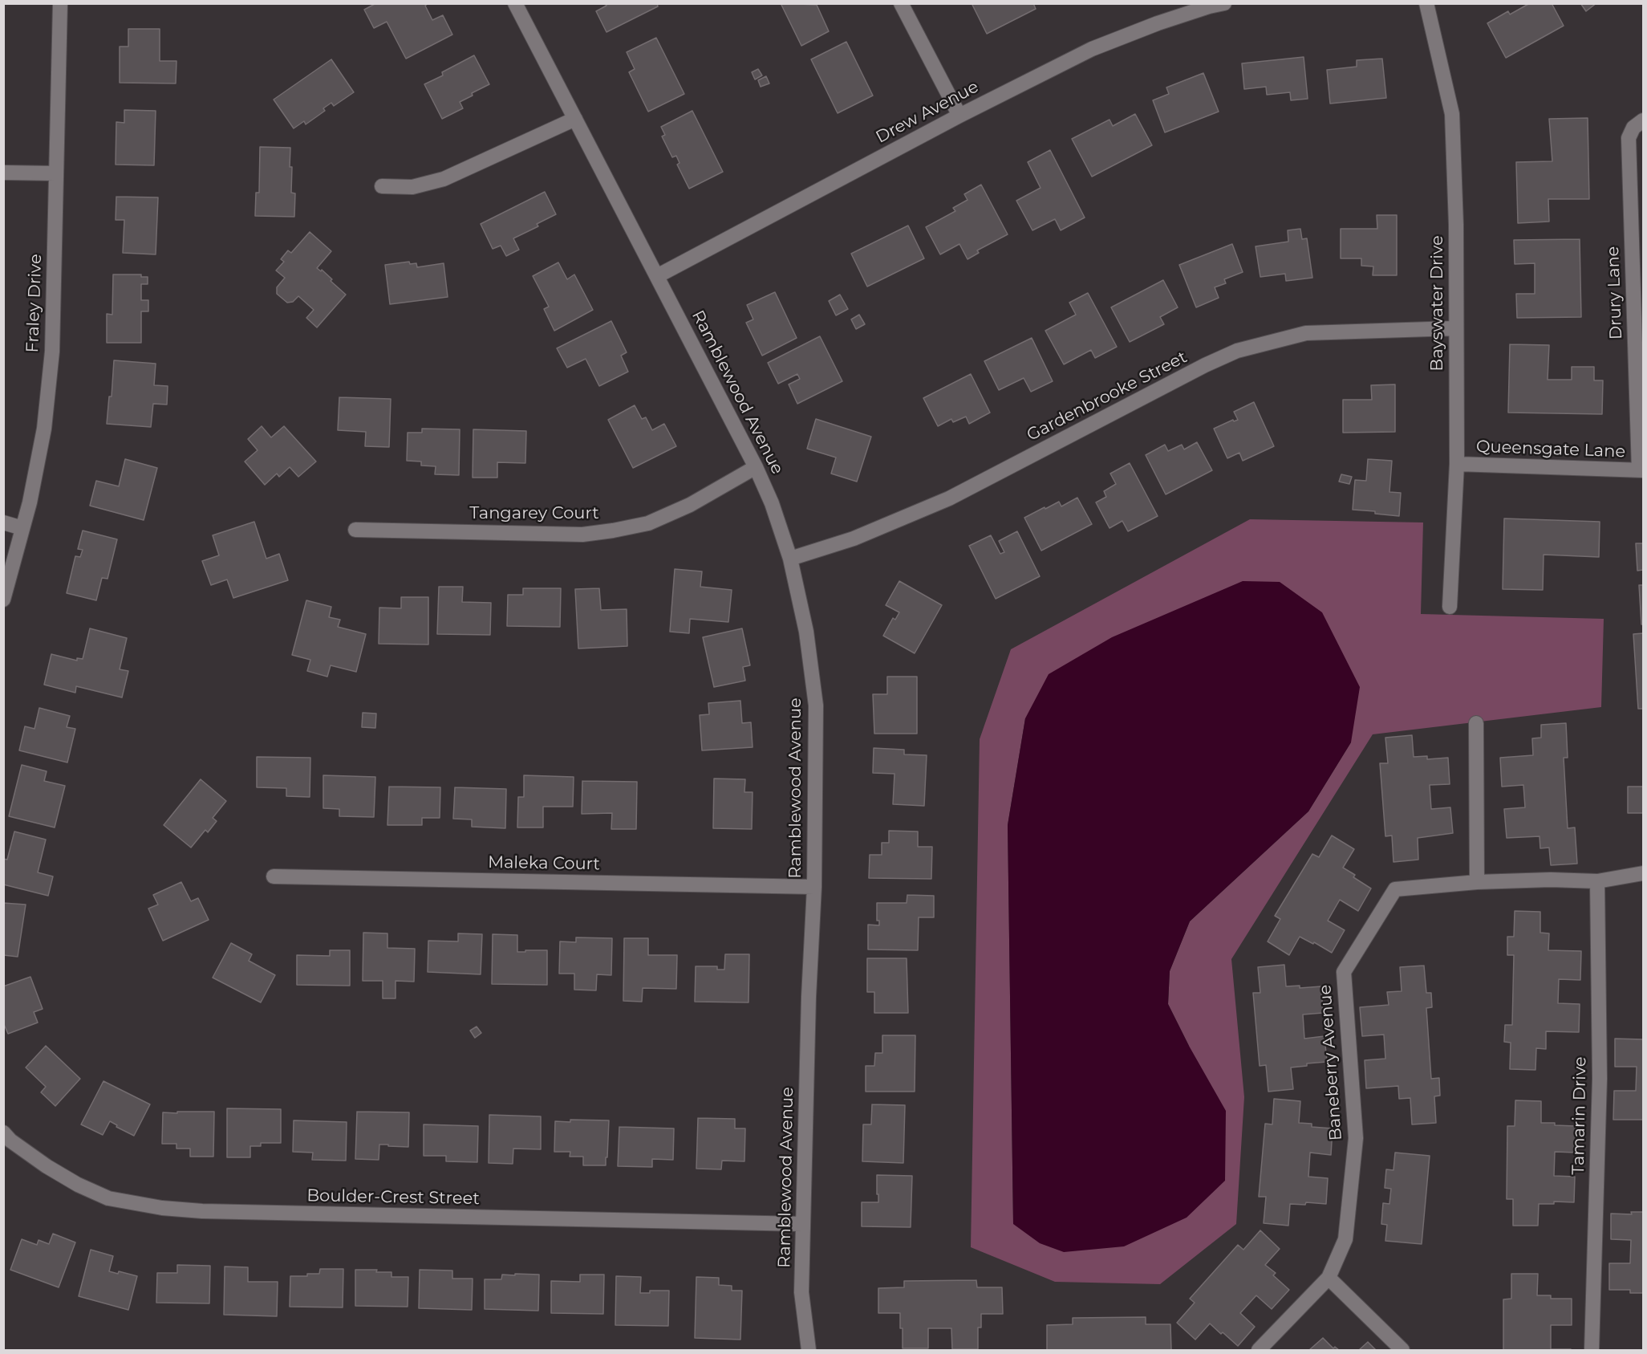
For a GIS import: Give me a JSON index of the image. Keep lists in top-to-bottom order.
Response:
{
  "streets": {
    "street": [
      "Drew Avenue",
      "Drury Lane",
      "Fraley Drive",
      "Bayswater Drive",
      "Ramblewood Avenue",
      "Gardenbrooke Street",
      "Queensgate Lane",
      "Tangarey Court",
      "Maleka Court",
      "Baneberry Avenue",
      "Tamarin Drive",
      "Boulder-Crest Street"
    ]
  },
  "crossings": [
    ["Drew Avenue", "Ramblewood Avenue"],
    ["Drury Lane", "Queensgate Lane"],
    ["Bayswater Drive", "Gardenbrooke Street"],
    ["Bayswater Drive", "Queensgate Lane"],
    ["Ramblewood Avenue", "Gardenbrooke Street"],
    ["Ramblewood Avenue", "Tangarey Court"],
    ["Ramblewood Avenue", "Maleka Court"],
    ["Ramblewood Avenue", "Boulder-Crest Street"],
    ["Baneberry Avenue", "Tamarin Drive"]
  ]
}
